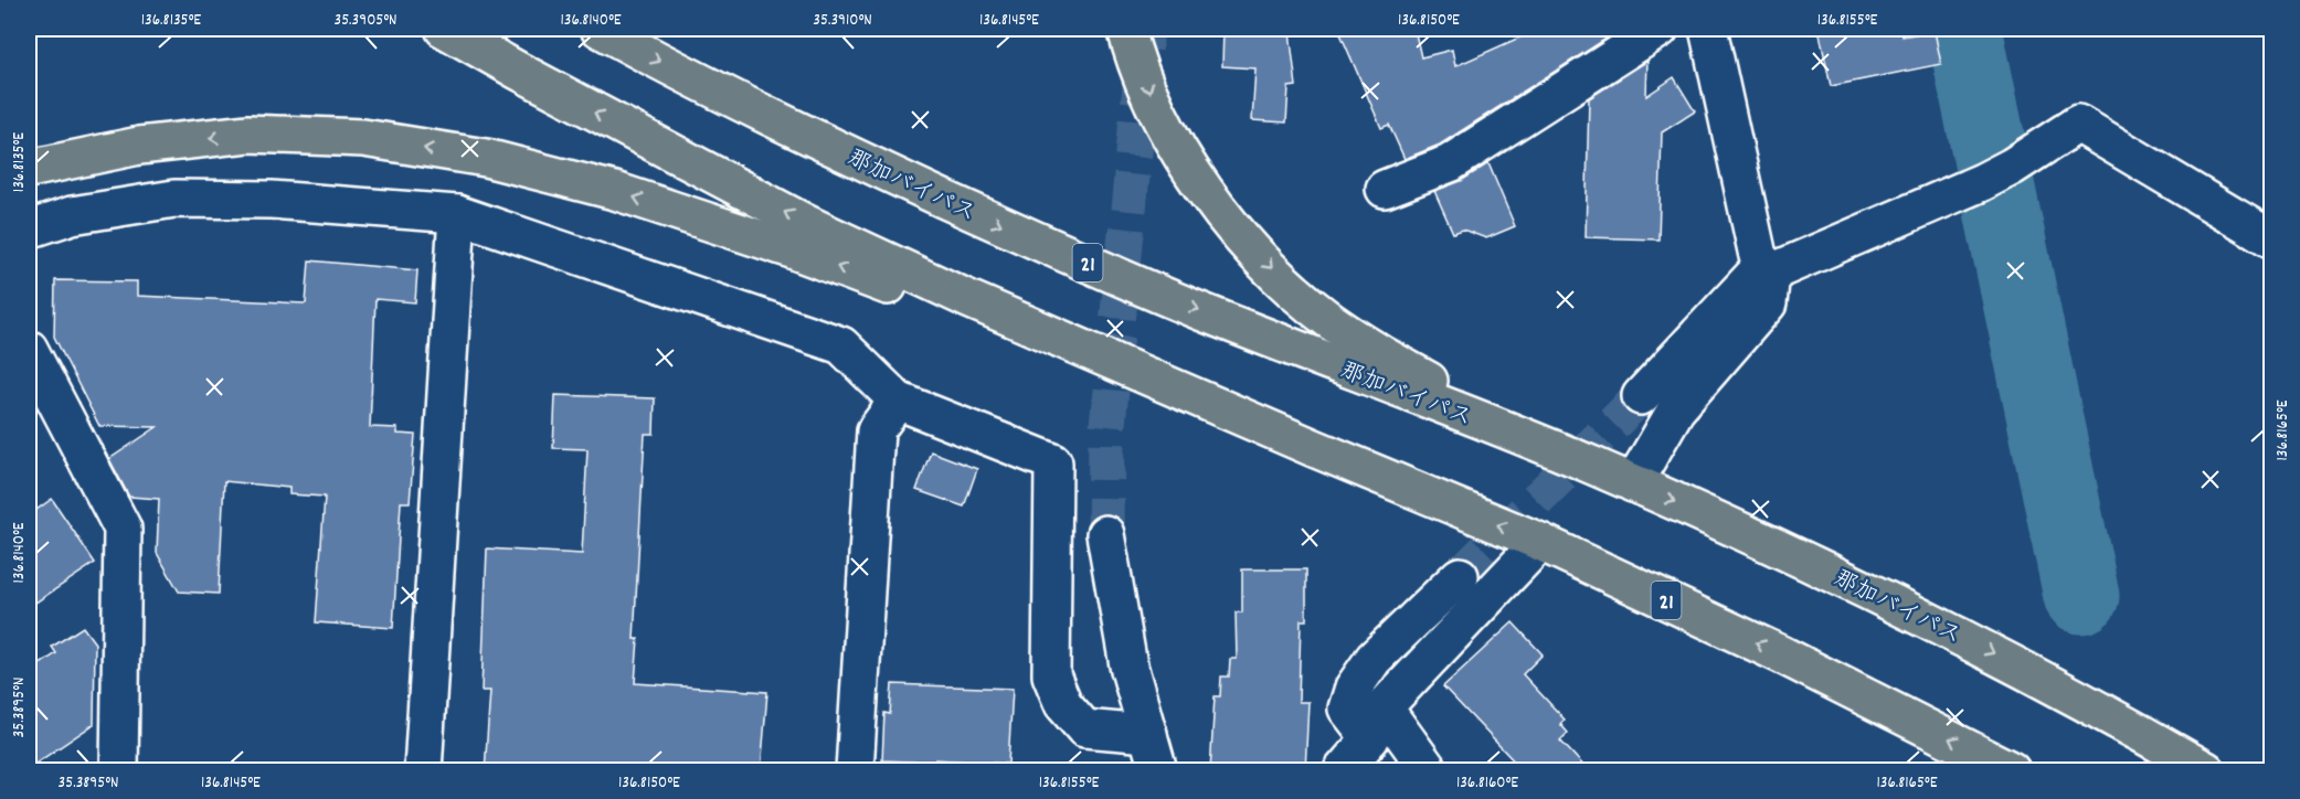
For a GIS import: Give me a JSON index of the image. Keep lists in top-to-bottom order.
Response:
{
  "streets": {
    "highway": ["那加バイパス", "21"]
  },
  "coordinates": [
    "136.8135°E",
    "35.3905°N",
    "136.8140°E",
    "35.3910°N",
    "136.8145°E",
    "136.8150°E",
    "136.8155°E",
    "136.8165°E",
    "35.3895°N",
    "136.8160°E"
  ]
}
